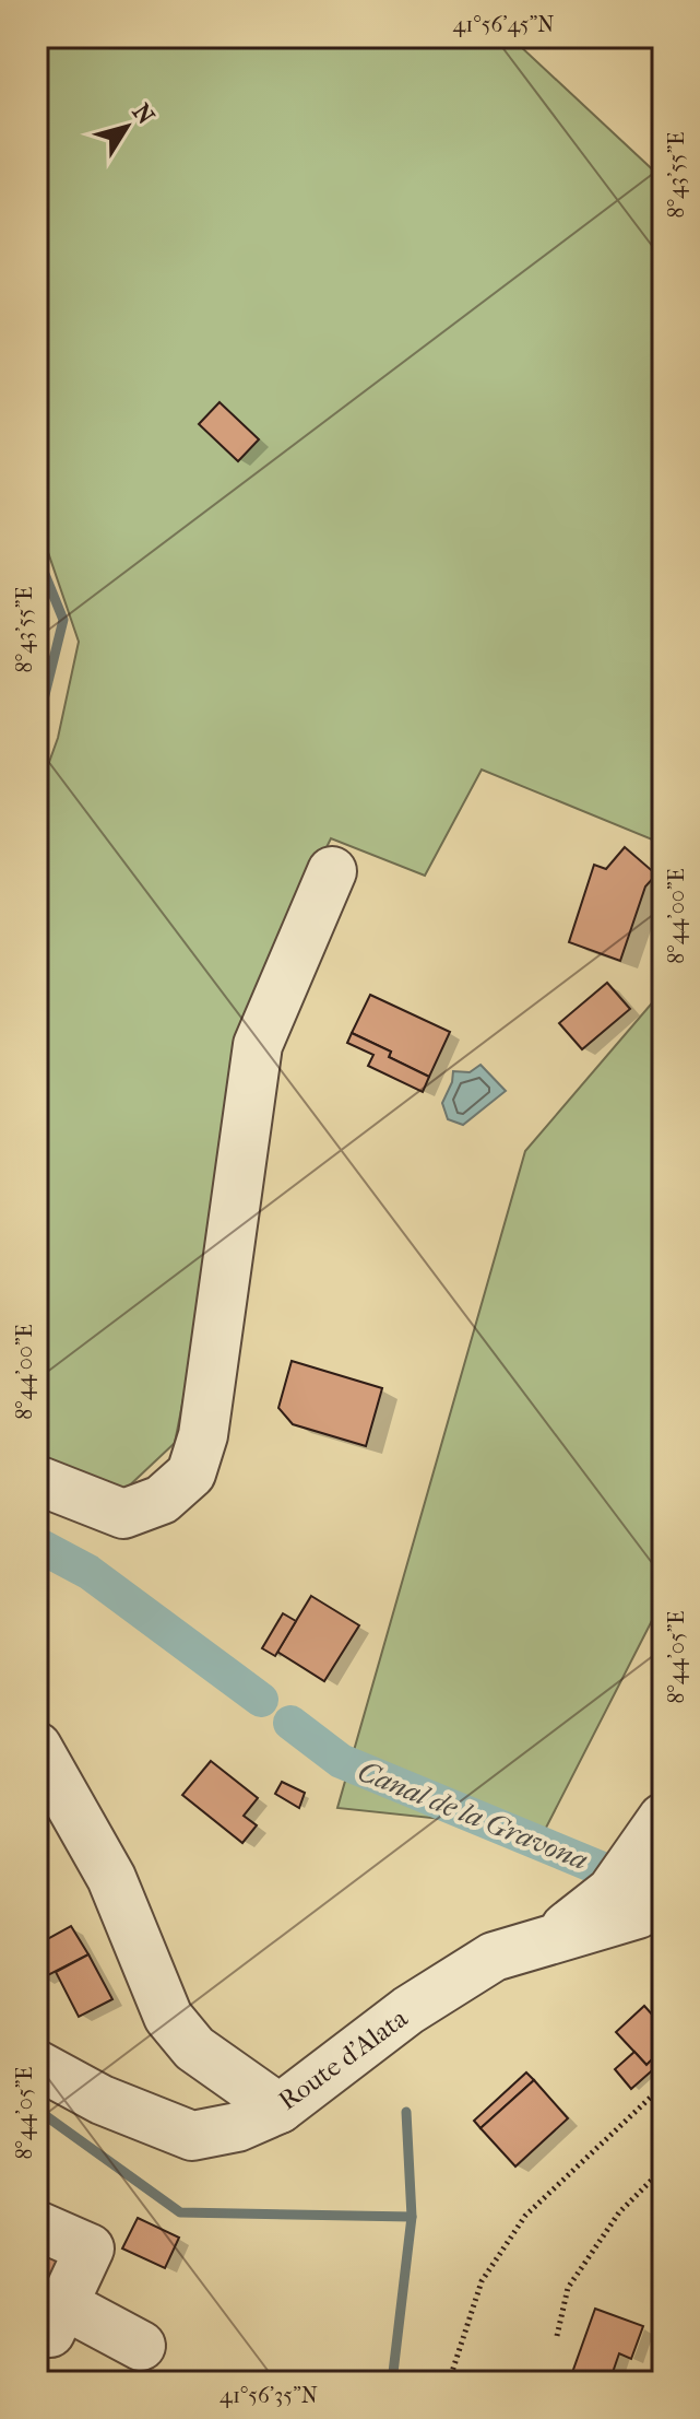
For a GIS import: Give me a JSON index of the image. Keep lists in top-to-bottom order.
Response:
{
  "streets": {
    "street": ["Route d'Alata"]
  },
  "water": ["Canal de la Gravona"],
  "north": "top right",
  "coordinates": [
    "41°56'45\"N",
    "8°43'55\"E",
    "8°44'00\"E",
    "8°44'05\"E",
    "41°56'35\"N"
  ]
}
